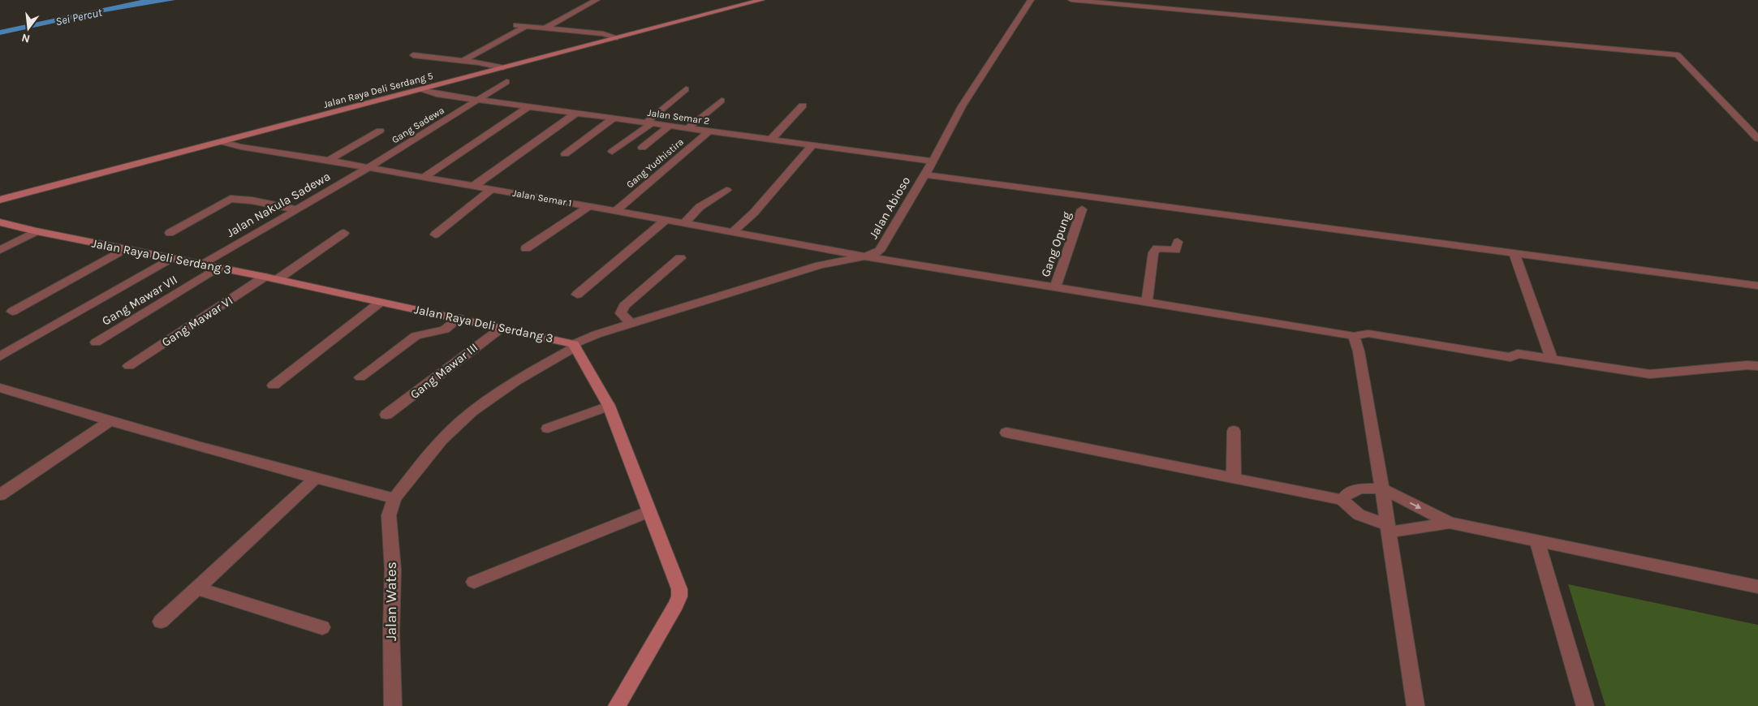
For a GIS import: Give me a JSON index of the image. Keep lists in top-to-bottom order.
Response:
{
  "streets": {
    "street": [
      "Jalan Raya Deli Serdang 5",
      "Jalan Semar 2",
      "Gang Sadewa",
      "Gang Yudhistira",
      "Jalan Semar 1",
      "Jalan Nakula Sadewa",
      "Jalan Abioso",
      "Gang Opung",
      "Jalan Raya Deli Serdang 3",
      "Gang Mawar VII",
      "Gang Mawar VI",
      "Gang Mawar III",
      "Jalan Wates"
    ]
  },
  "crossings": [
    ["Jalan Raya Deli Serdang 5", "Jalan Semar 2"],
    ["Jalan Raya Deli Serdang 5", "Jalan Semar 1"],
    ["Jalan Semar 2", "Gang Sadewa"],
    ["Jalan Semar 2", "Gang Yudhistira"],
    ["Jalan Semar 2", "Jalan Abioso"],
    ["Gang Sadewa", "Jalan Semar 1"],
    ["Gang Sadewa", "Jalan Nakula Sadewa"],
    ["Gang Yudhistira", "Jalan Semar 1"],
    ["Jalan Semar 1", "Jalan Nakula Sadewa"],
    ["Jalan Semar 1", "Jalan Abioso"],
    ["Jalan Semar 1", "Gang Opung"],
    ["Jalan Nakula Sadewa", "Jalan Raya Deli Serdang 3"],
    ["Jalan Abioso", "Jalan Raya Deli Serdang 3"],
    ["Jalan Abioso", "Jalan Wates"],
    ["Jalan Raya Deli Serdang 3", "Gang Mawar VII"],
    ["Jalan Raya Deli Serdang 3", "Gang Mawar VI"],
    ["Jalan Raya Deli Serdang 3", "Gang Mawar III"]
  ],
  "water": ["Sei Percut"],
  "north": "bottom"
}
